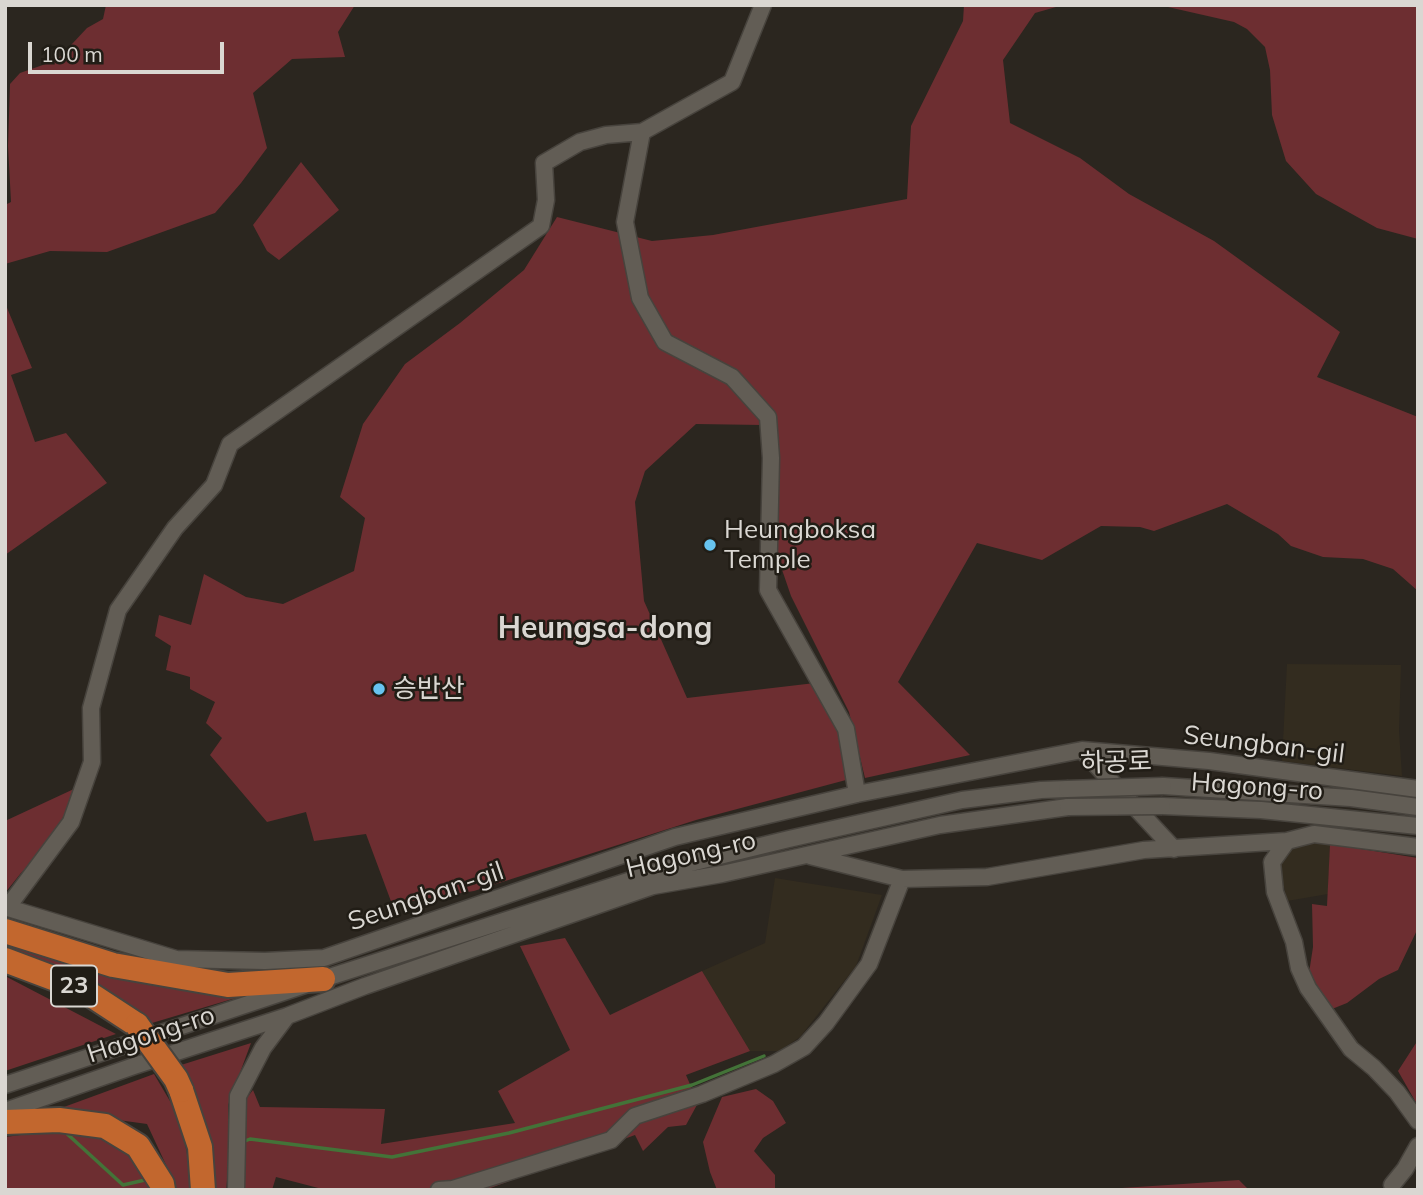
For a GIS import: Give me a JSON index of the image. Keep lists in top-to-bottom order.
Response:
{
  "streets": {
    "highway": ["23"],
    "street": ["Seungban-gil", "하공로", "Hagong-ro"]
  },
  "crossings": [
    ["하공로", "Hagong-ro"]
  ],
  "districts": ["Heungsa-dong"],
  "places": ["Heungboksa Temple", "승반산"],
  "scale_bar": "100 m"
}
